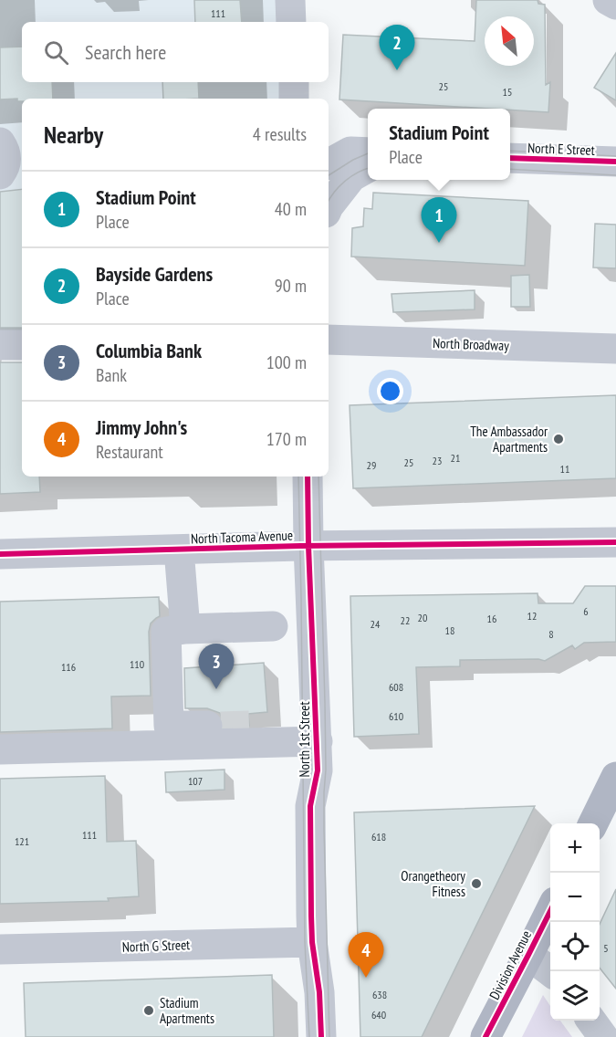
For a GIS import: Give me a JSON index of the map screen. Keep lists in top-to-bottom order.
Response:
{
  "streets": {
    "main road": ["Division Avenue"],
    "street": [
      "North E Street",
      "North Broadway",
      "North Tacoma Avenue",
      "North 1st Street",
      "North G Street"
    ]
  },
  "crossings": [
    ["North Tacoma Avenue", "North 1st Street"],
    ["North 1st Street", "North G Street"]
  ],
  "places": ["The Ambassador Apartments", "Orangetheory Fitness", "Stadium Apartments"],
  "house_numbers": [
    "111",
    "25",
    "15",
    "21",
    "23",
    "25",
    "29",
    "11",
    "6",
    "12",
    "20",
    "16",
    "22",
    "24",
    "18",
    "8",
    "110",
    "116",
    "608",
    "610",
    "107",
    "111",
    "618",
    "121",
    "5",
    "638",
    "640"
  ],
  "north": "top left",
  "page": {
    "search": "Search here",
    "pins": [
      "2",
      "1",
      "3",
      "4"
    ],
    "heading": ["Nearby", "4 results"],
    "popup": ["Stadium Point", "Place"],
    "list": [
      {
        "mark": "1",
        "name": "Stadium Point",
        "note": "Place",
        "value": "40 m"
      },
      {
        "mark": "2",
        "name": "Bayside Gardens",
        "note": "Place",
        "value": "90 m"
      },
      {
        "mark": "3",
        "name": "Columbia Bank",
        "note": "Bank",
        "value": "100 m"
      },
      {
        "mark": "4",
        "name": "Jimmy John's",
        "note": "Restaurant",
        "value": "170 m"
      }
    ],
    "map_buttons": ["+", "−"]
  }
}
